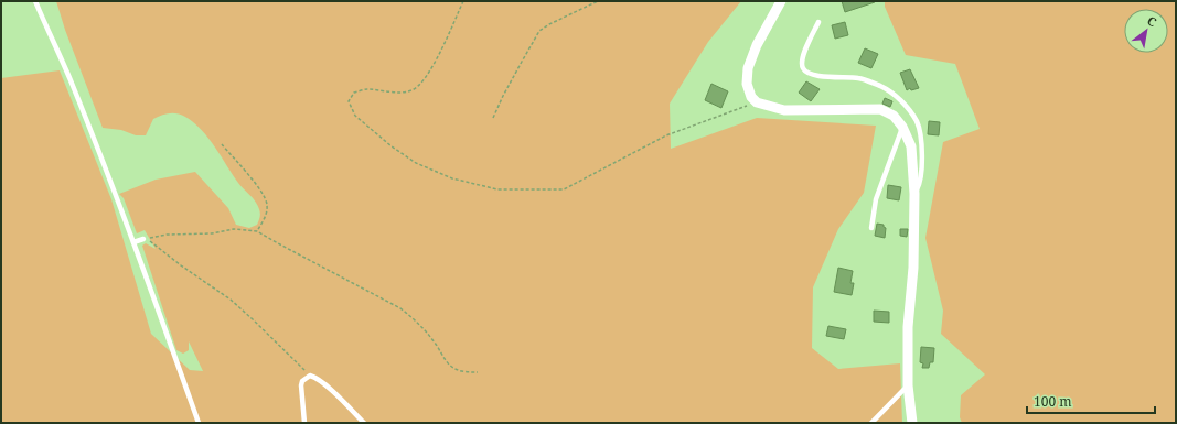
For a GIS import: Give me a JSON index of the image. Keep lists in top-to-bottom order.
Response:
{
  "scale_bar": "100 m",
  "north": "top right"
}
